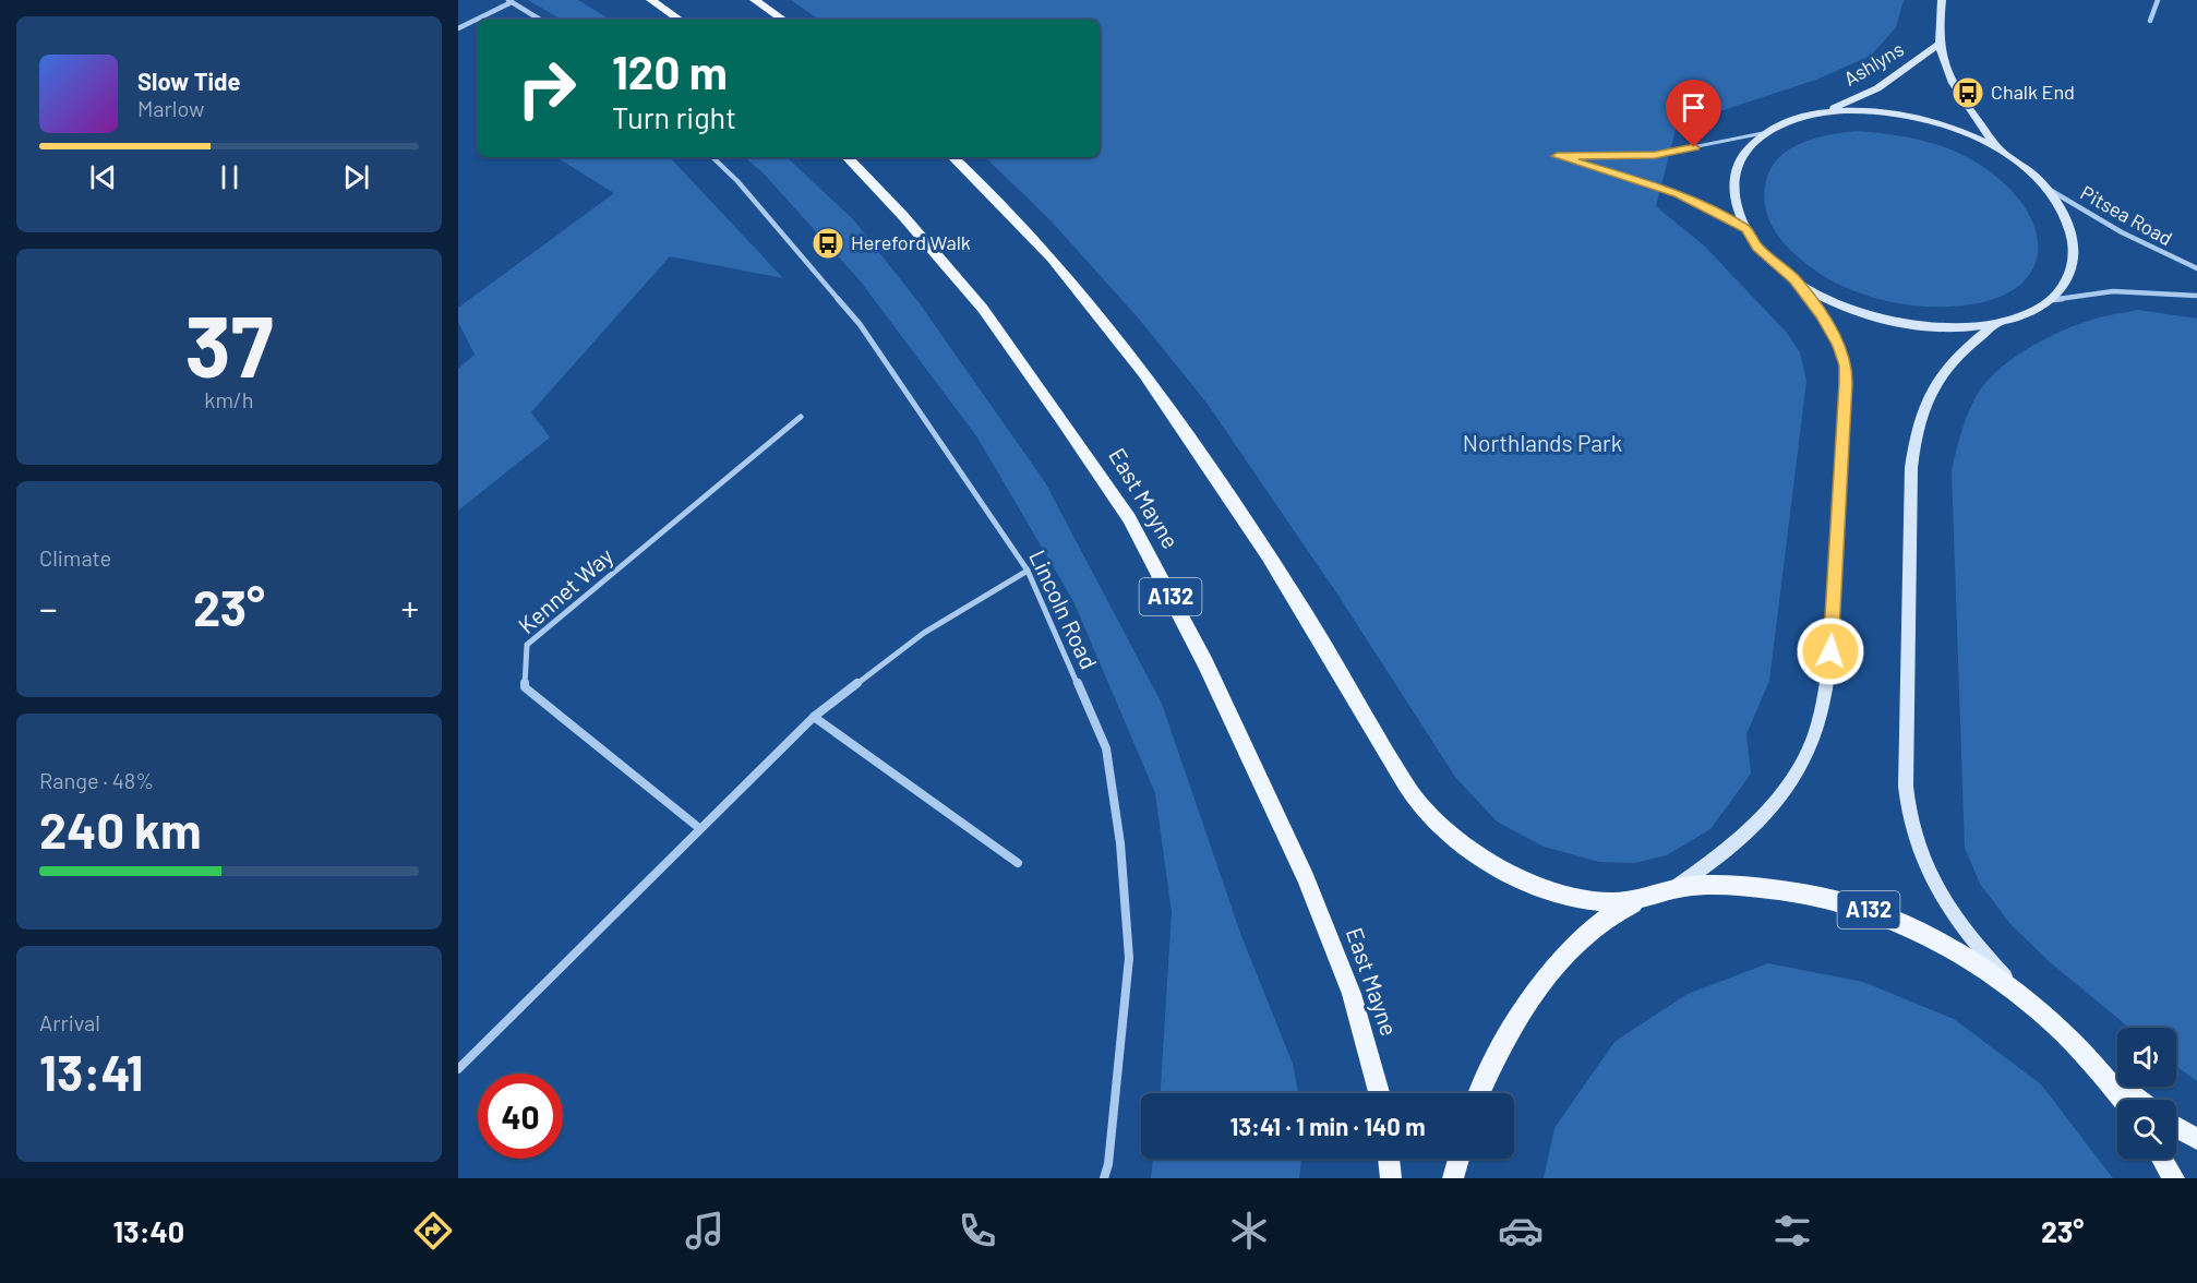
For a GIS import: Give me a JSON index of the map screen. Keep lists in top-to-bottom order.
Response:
{
  "streets": {
    "main road": ["East Mayne", "A132"],
    "street": [
      "Ashlyns",
      "Pitsea Road",
      "Kennet Way",
      "Lincoln Road"
    ]
  },
  "parks": ["Northlands Park"],
  "places": {
    "bus stop": ["Chalk End", "Hereford Walk"]
  },
  "page": {
    "turn": ["120 m", "Turn right"],
    "song": ["Slow Tide", "Marlow"],
    "tile": [
      ["37", "km/h"],
      "Climate",
      ["Range · 48%", "240 km"],
      ["Arrival", "13:41"]
    ],
    "heat": ["−", "23°", "+"],
    "limit": "40",
    "trip": "13:41 · 1 min · 140 m",
    "tabs": ["13:40", "23°"]
  }
}
